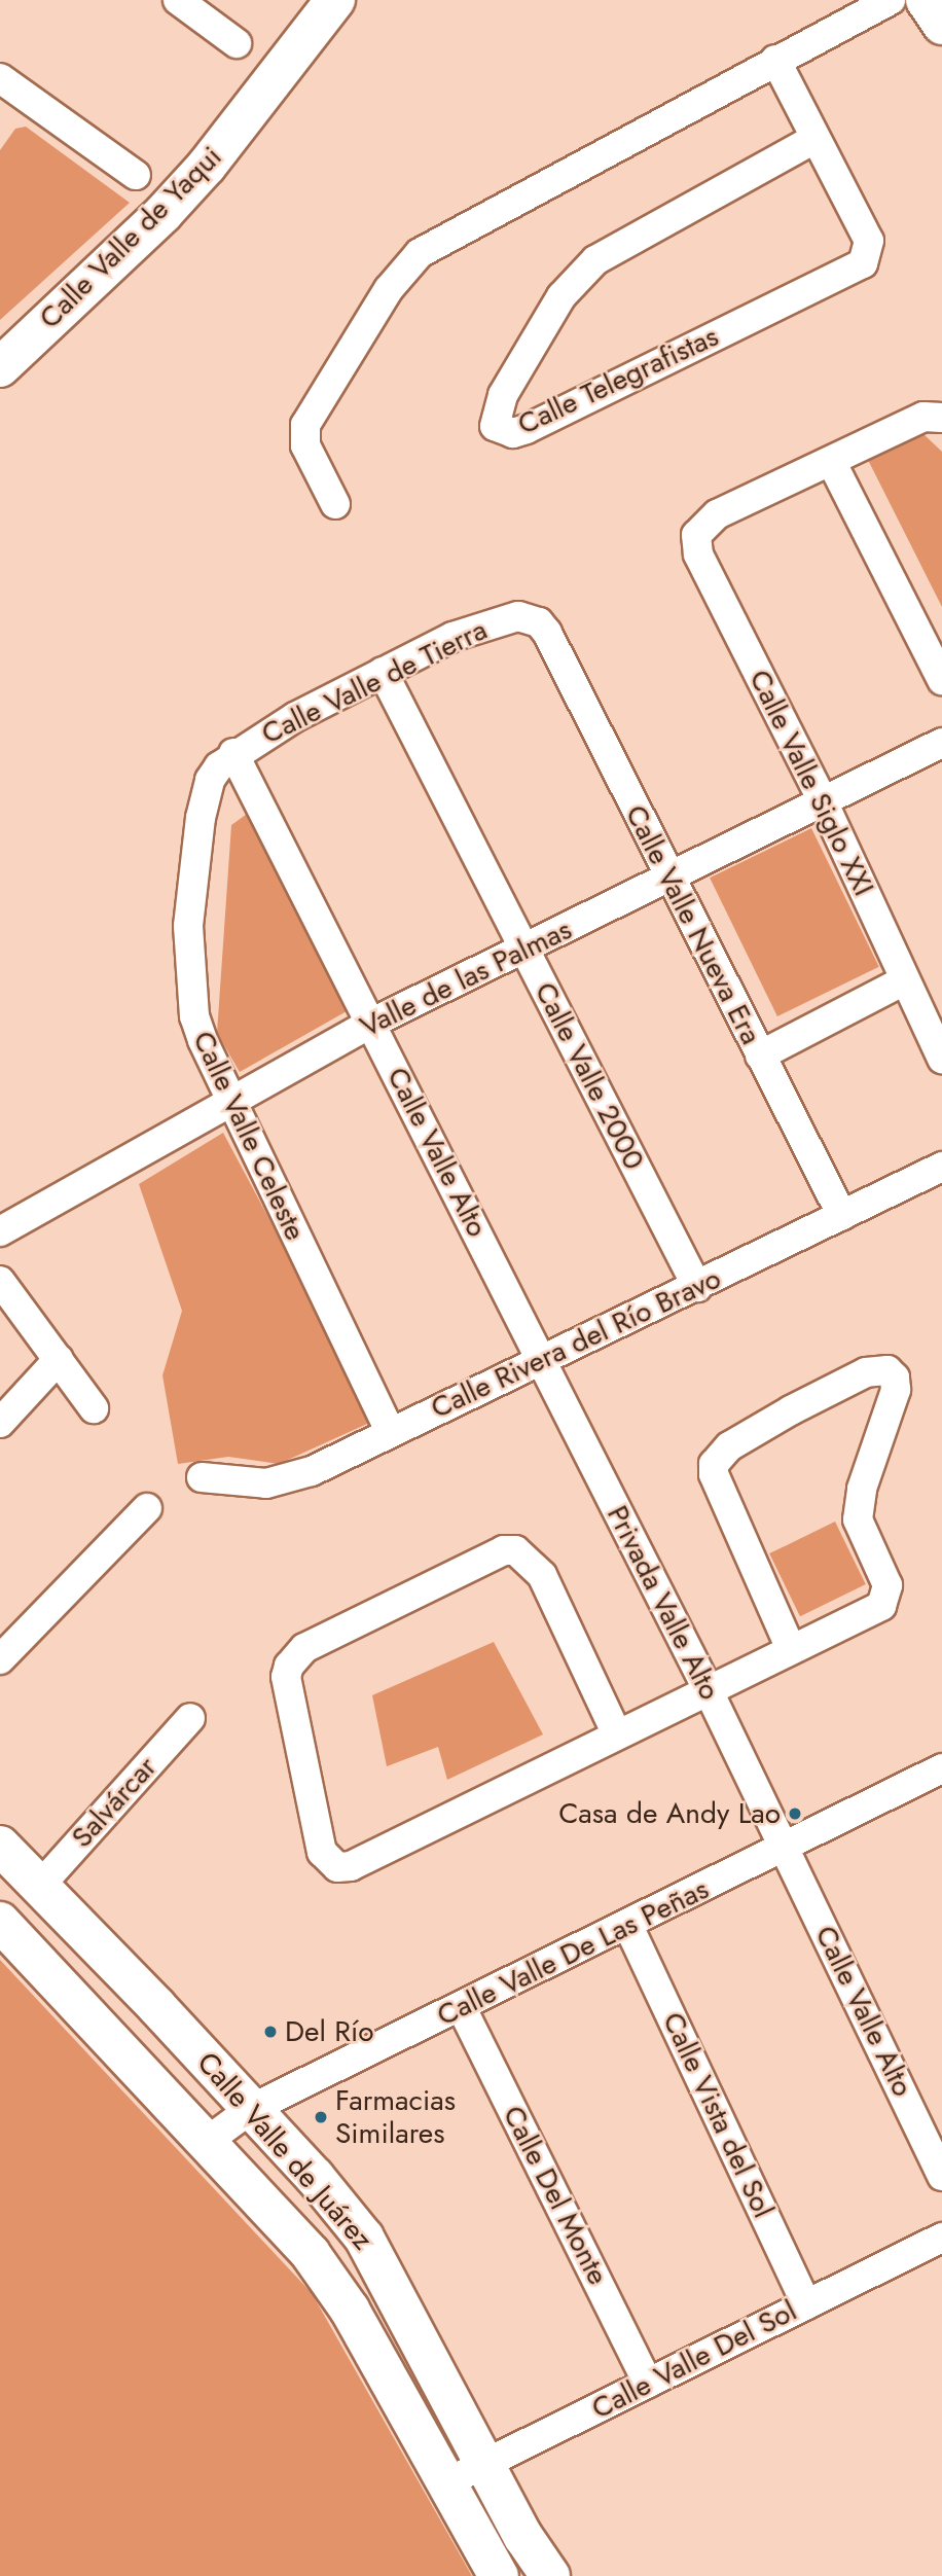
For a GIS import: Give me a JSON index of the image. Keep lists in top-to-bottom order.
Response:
{
  "streets": {
    "street": [
      "Calle Valle de Yaqui",
      "Calle Telegrafistas",
      "Calle Valle de Tierra",
      "Calle Valle Siglo XXI",
      "Calle Valle Nueva Era",
      "Valle de las Palmas",
      "Calle Valle 2000",
      "Calle Valle Celeste",
      "Calle Valle Alto",
      "Calle Rivera del Río Bravo",
      "Privada Valle Alto",
      "Salvárcar",
      "Calle Valle De Las Peñas",
      "Calle Vista del Sol",
      "Calle Valle de Juárez",
      "Calle Del Monte",
      "Calle Valle Del Sol"
    ]
  },
  "crossings": [
    ["Calle Valle de Tierra", "Calle Valle Nueva Era"],
    ["Calle Valle de Tierra", "Calle Valle 2000"],
    ["Calle Valle de Tierra", "Calle Valle Celeste"],
    ["Calle Valle de Tierra", "Calle Valle Alto"],
    ["Calle Valle Siglo XXI", "Valle de las Palmas"],
    ["Calle Valle Nueva Era", "Valle de las Palmas"],
    ["Calle Valle Nueva Era", "Calle Rivera del Río Bravo"],
    ["Valle de las Palmas", "Calle Valle 2000"],
    ["Valle de las Palmas", "Calle Valle Celeste"],
    ["Valle de las Palmas", "Calle Valle Alto"],
    ["Calle Valle 2000", "Calle Rivera del Río Bravo"],
    ["Calle Valle Celeste", "Calle Rivera del Río Bravo"],
    ["Calle Valle Alto", "Calle Rivera del Río Bravo"],
    ["Calle Valle Alto", "Privada Valle Alto"],
    ["Calle Valle Alto", "Calle Valle De Las Peñas"],
    ["Calle Rivera del Río Bravo", "Privada Valle Alto"],
    ["Privada Valle Alto", "Calle Valle De Las Peñas"],
    ["Salvárcar", "Calle Valle de Juárez"],
    ["Calle Valle De Las Peñas", "Calle Vista del Sol"],
    ["Calle Valle De Las Peñas", "Calle Valle de Juárez"],
    ["Calle Valle De Las Peñas", "Calle Del Monte"],
    ["Calle Vista del Sol", "Calle Valle Del Sol"],
    ["Calle Valle de Juárez", "Calle Valle Del Sol"],
    ["Calle Del Monte", "Calle Valle Del Sol"]
  ],
  "places": ["Casa de Andy Lao", "Del Río", "Farmacias Similares"]
}
